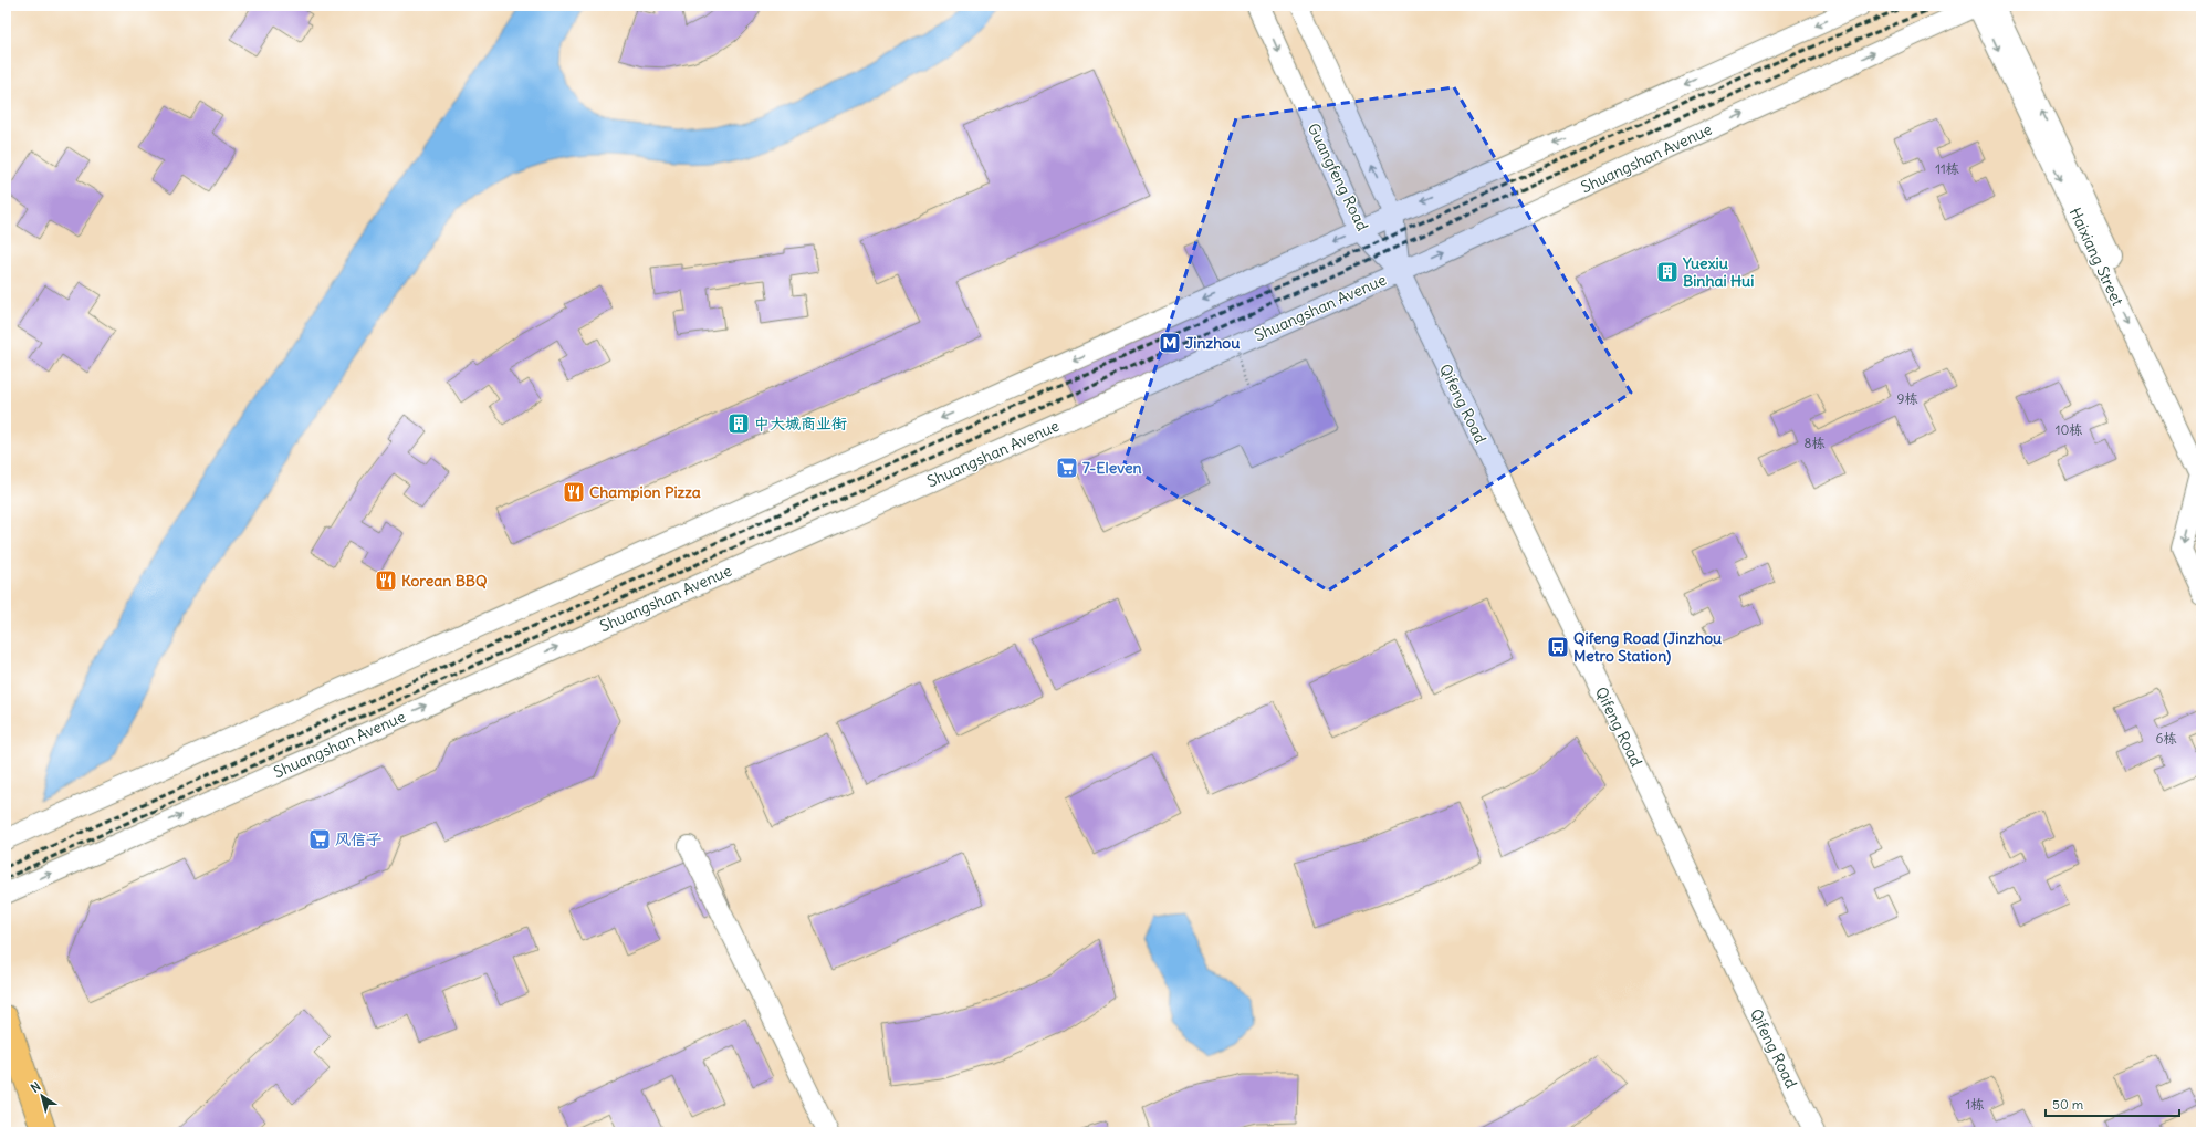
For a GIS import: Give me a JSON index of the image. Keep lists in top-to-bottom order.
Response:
{
  "streets": {
    "street": [
      "Shuangshan Avenue",
      "Guangfeng Road",
      "Haixiang Street",
      "Qifeng Road"
    ]
  },
  "crossings": [
    ["Shuangshan Avenue", "Guangfeng Road"],
    ["Shuangshan Avenue", "Haixiang Street"],
    ["Shuangshan Avenue", "Qifeng Road"],
    ["Guangfeng Road", "Qifeng Road"]
  ],
  "places": {
    "building": ["Yuexiu Binhai Hui", "中大城商业街"],
    "metro station": ["Jinzhou"],
    "supermarket": ["7-Eleven", "风信子"],
    "restaurant": ["Champion Pizza", "Korean BBQ"],
    "bus stop": ["Qifeng Road (Jinzhou Metro Station)"]
  },
  "house_numbers": [
    "11栋",
    "9栋",
    "10栋",
    "8栋",
    "6栋",
    "1栋"
  ],
  "scale_bar": "50 m",
  "north": "top left"
}
